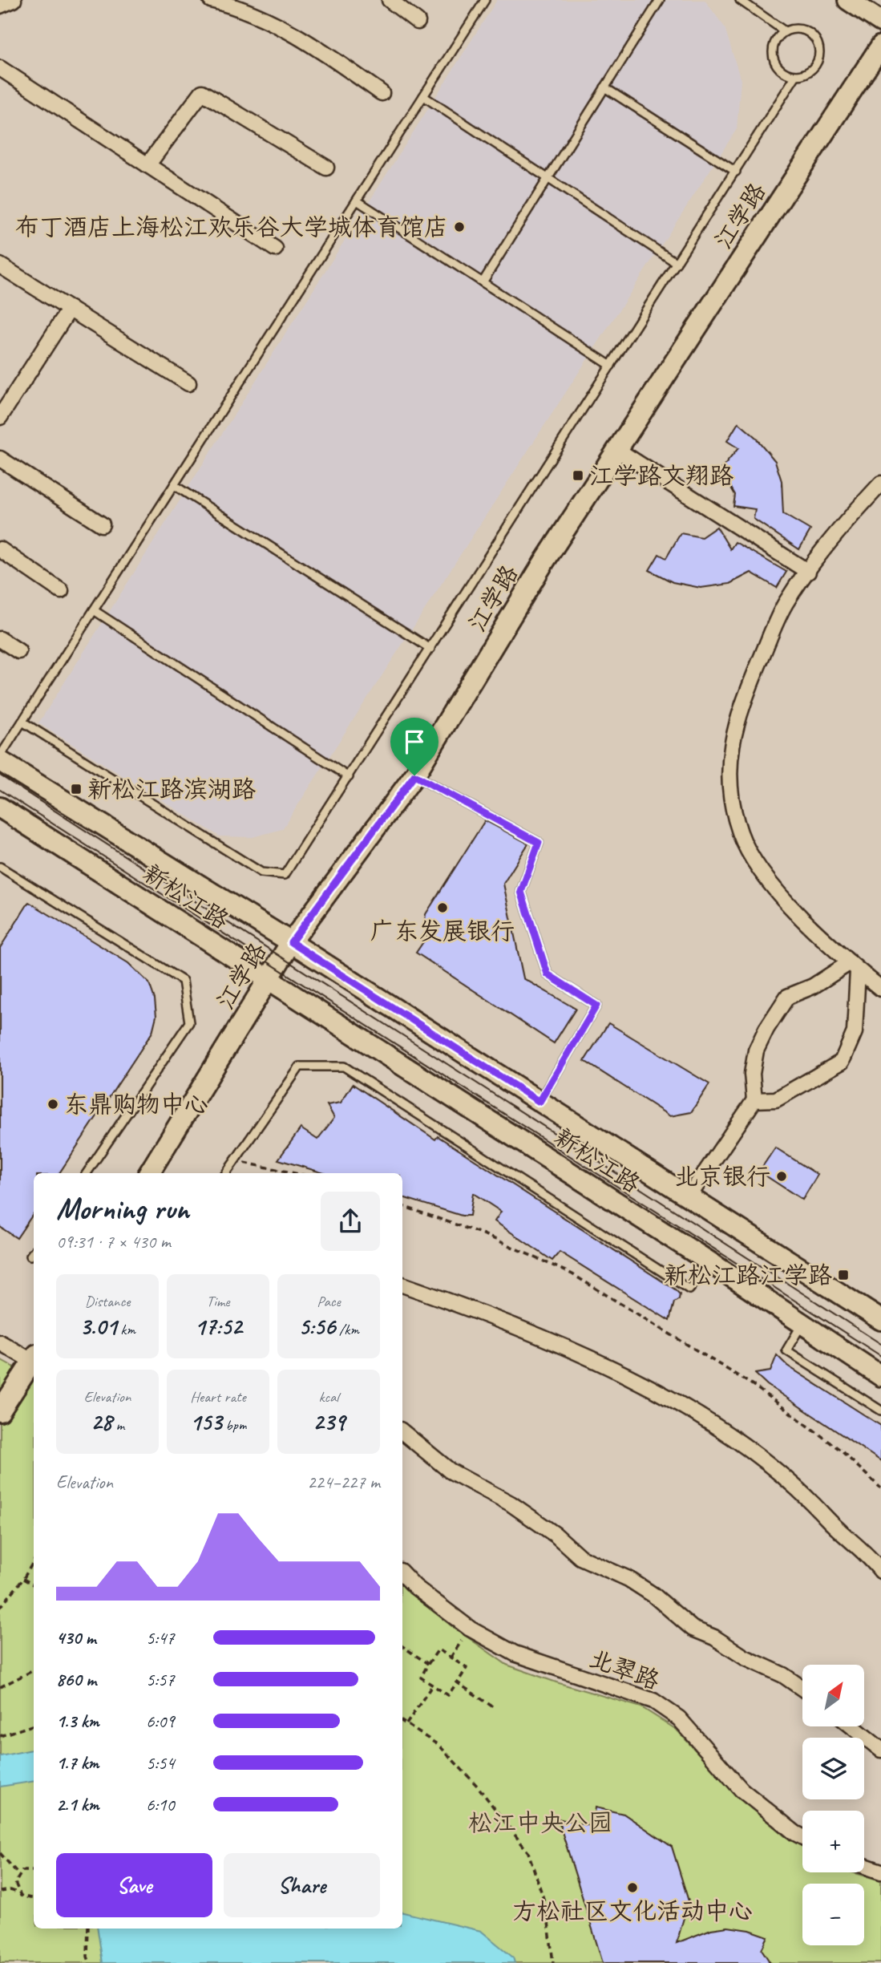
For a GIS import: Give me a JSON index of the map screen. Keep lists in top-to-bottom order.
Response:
{
  "streets": {
    "main road": ["江学路", "新松江路"],
    "street": ["北翠路"]
  },
  "crossings": [
    ["江学路", "新松江路"]
  ],
  "parks": ["松江中央公园"],
  "places": {
    "other": [
      "布丁酒店上海松江欢乐谷大学城体育馆店",
      "广东发展银行",
      "东鼎购物中心",
      "北京银行",
      "方松社区文化活动中心"
    ],
    "transit": ["江学路文翔路", "新松江路滨湖路", "新松江路江学路"]
  },
  "north": "top right",
  "page": {
    "heading": ["Morning run", "09:31 · 7 × 430 m"],
    "stats": [
      ["Distance", "3.01 km"],
      ["Time", "17:52"],
      ["Pace", "5:56 /km"],
      ["Elevation", "28 m"],
      ["Heart rate", "153 bpm"],
      ["kcal", "239"]
    ],
    "chart": ["Elevation", "224–227 m"],
    "list": [
      {
        "name": "430 m",
        "note": "5:47"
      },
      {
        "name": "860 m",
        "note": "5:57"
      },
      {
        "name": "1.3 km",
        "note": "6:09"
      },
      {
        "name": "1.7 km",
        "note": "5:54"
      },
      {
        "name": "2.1 km",
        "note": "6:10"
      }
    ],
    "map_buttons": ["+", "−"],
    "buttons": ["Save", "Share"]
  }
}
